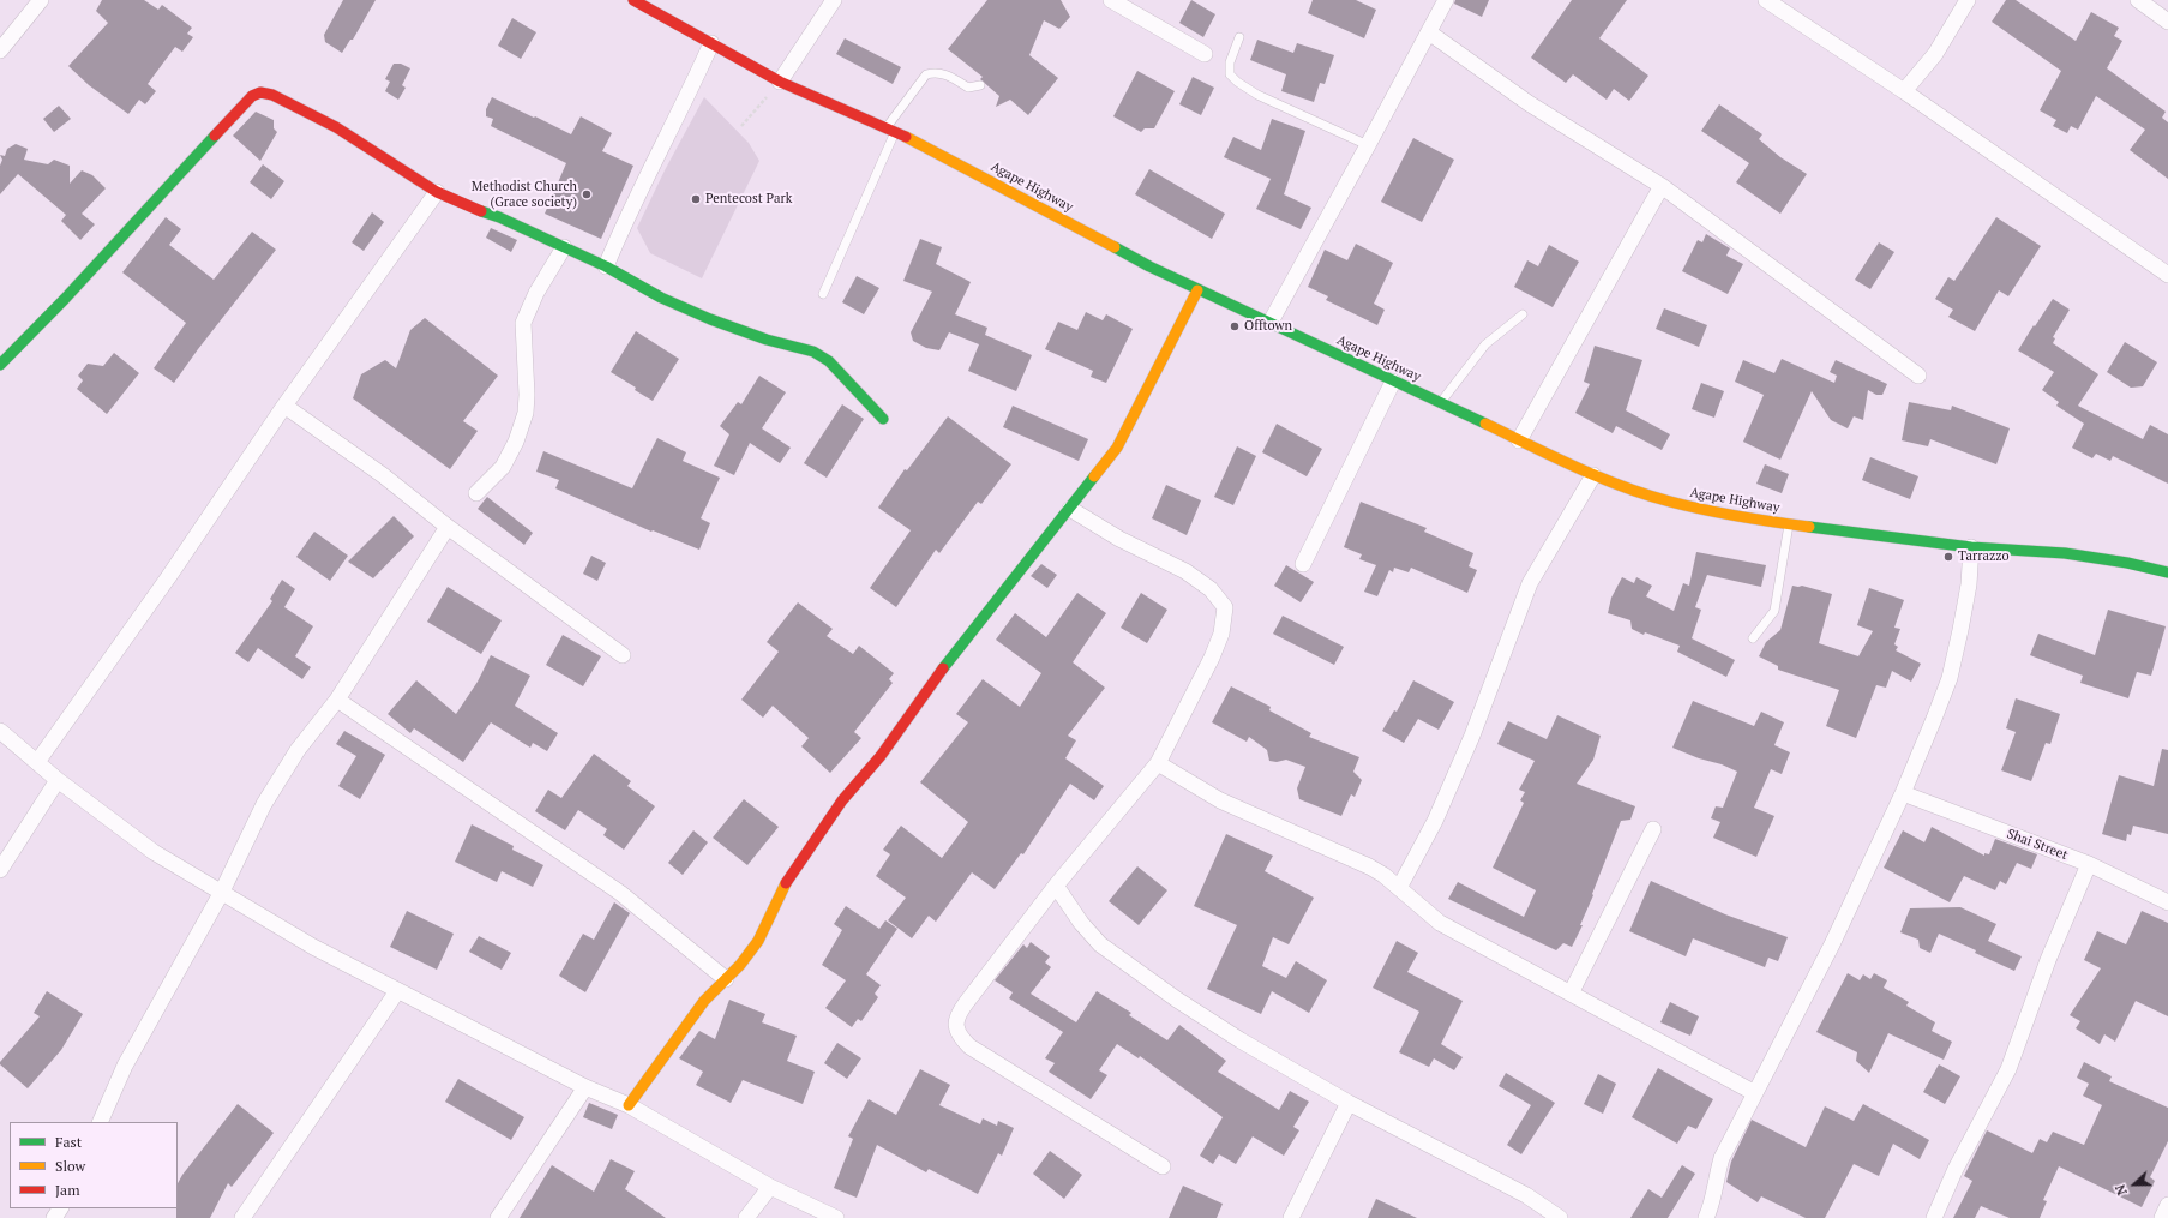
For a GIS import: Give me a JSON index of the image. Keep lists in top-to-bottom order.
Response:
{
  "streets": {
    "street": ["Agape Highway", "Shai Street"]
  },
  "places": [
    "Methodist Church (Grace society)",
    "Pentecost Park",
    "Offtown",
    "Tarrazzo"
  ],
  "legend": ["Fast", "Slow", "Jam"],
  "north": "left"
}
